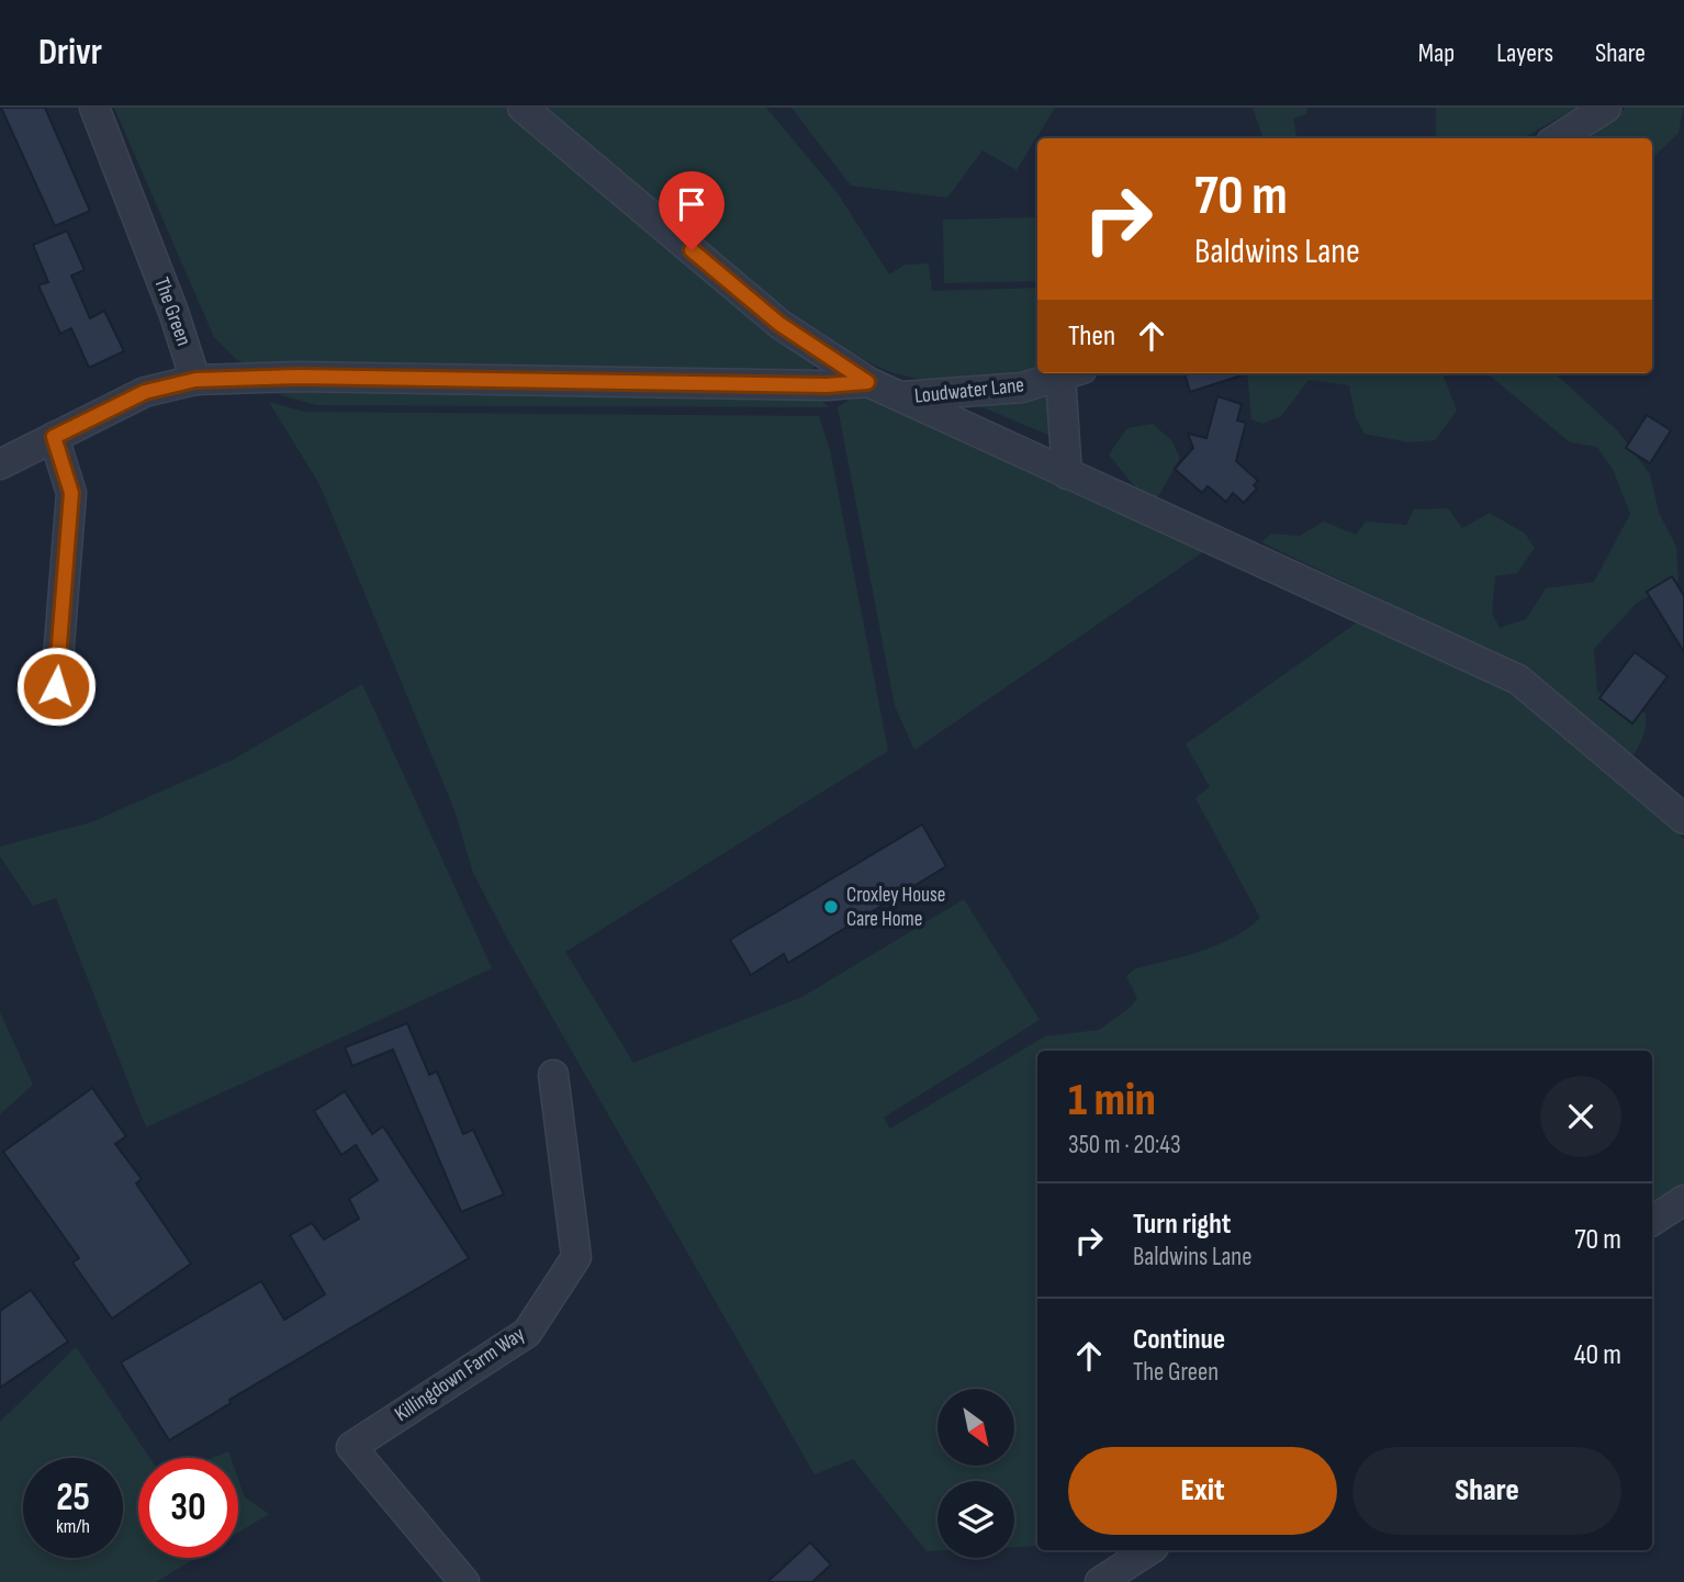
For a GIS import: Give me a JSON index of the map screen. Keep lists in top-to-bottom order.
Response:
{
  "streets": {
    "street": ["The Green", "Loudwater Lane", "Killingdown Farm Way"]
  },
  "places": ["Croxley House Care Home"],
  "north": "bottom right",
  "page": {
    "header": "Drivr",
    "nav": ["Map", "Layers", "Share"],
    "turn": ["70 m", "Baldwins Lane"],
    "then": "Then",
    "heading": ["1 min", "350 m · 20:43"],
    "list": [
      {
        "name": "Turn right",
        "note": "Baldwins Lane",
        "value": "70 m"
      },
      {
        "name": "Continue",
        "note": "The Green",
        "value": "40 m"
      }
    ],
    "buttons": ["Exit", "Share"],
    "speed": "25 km/h",
    "limit": "30"
  }
}
